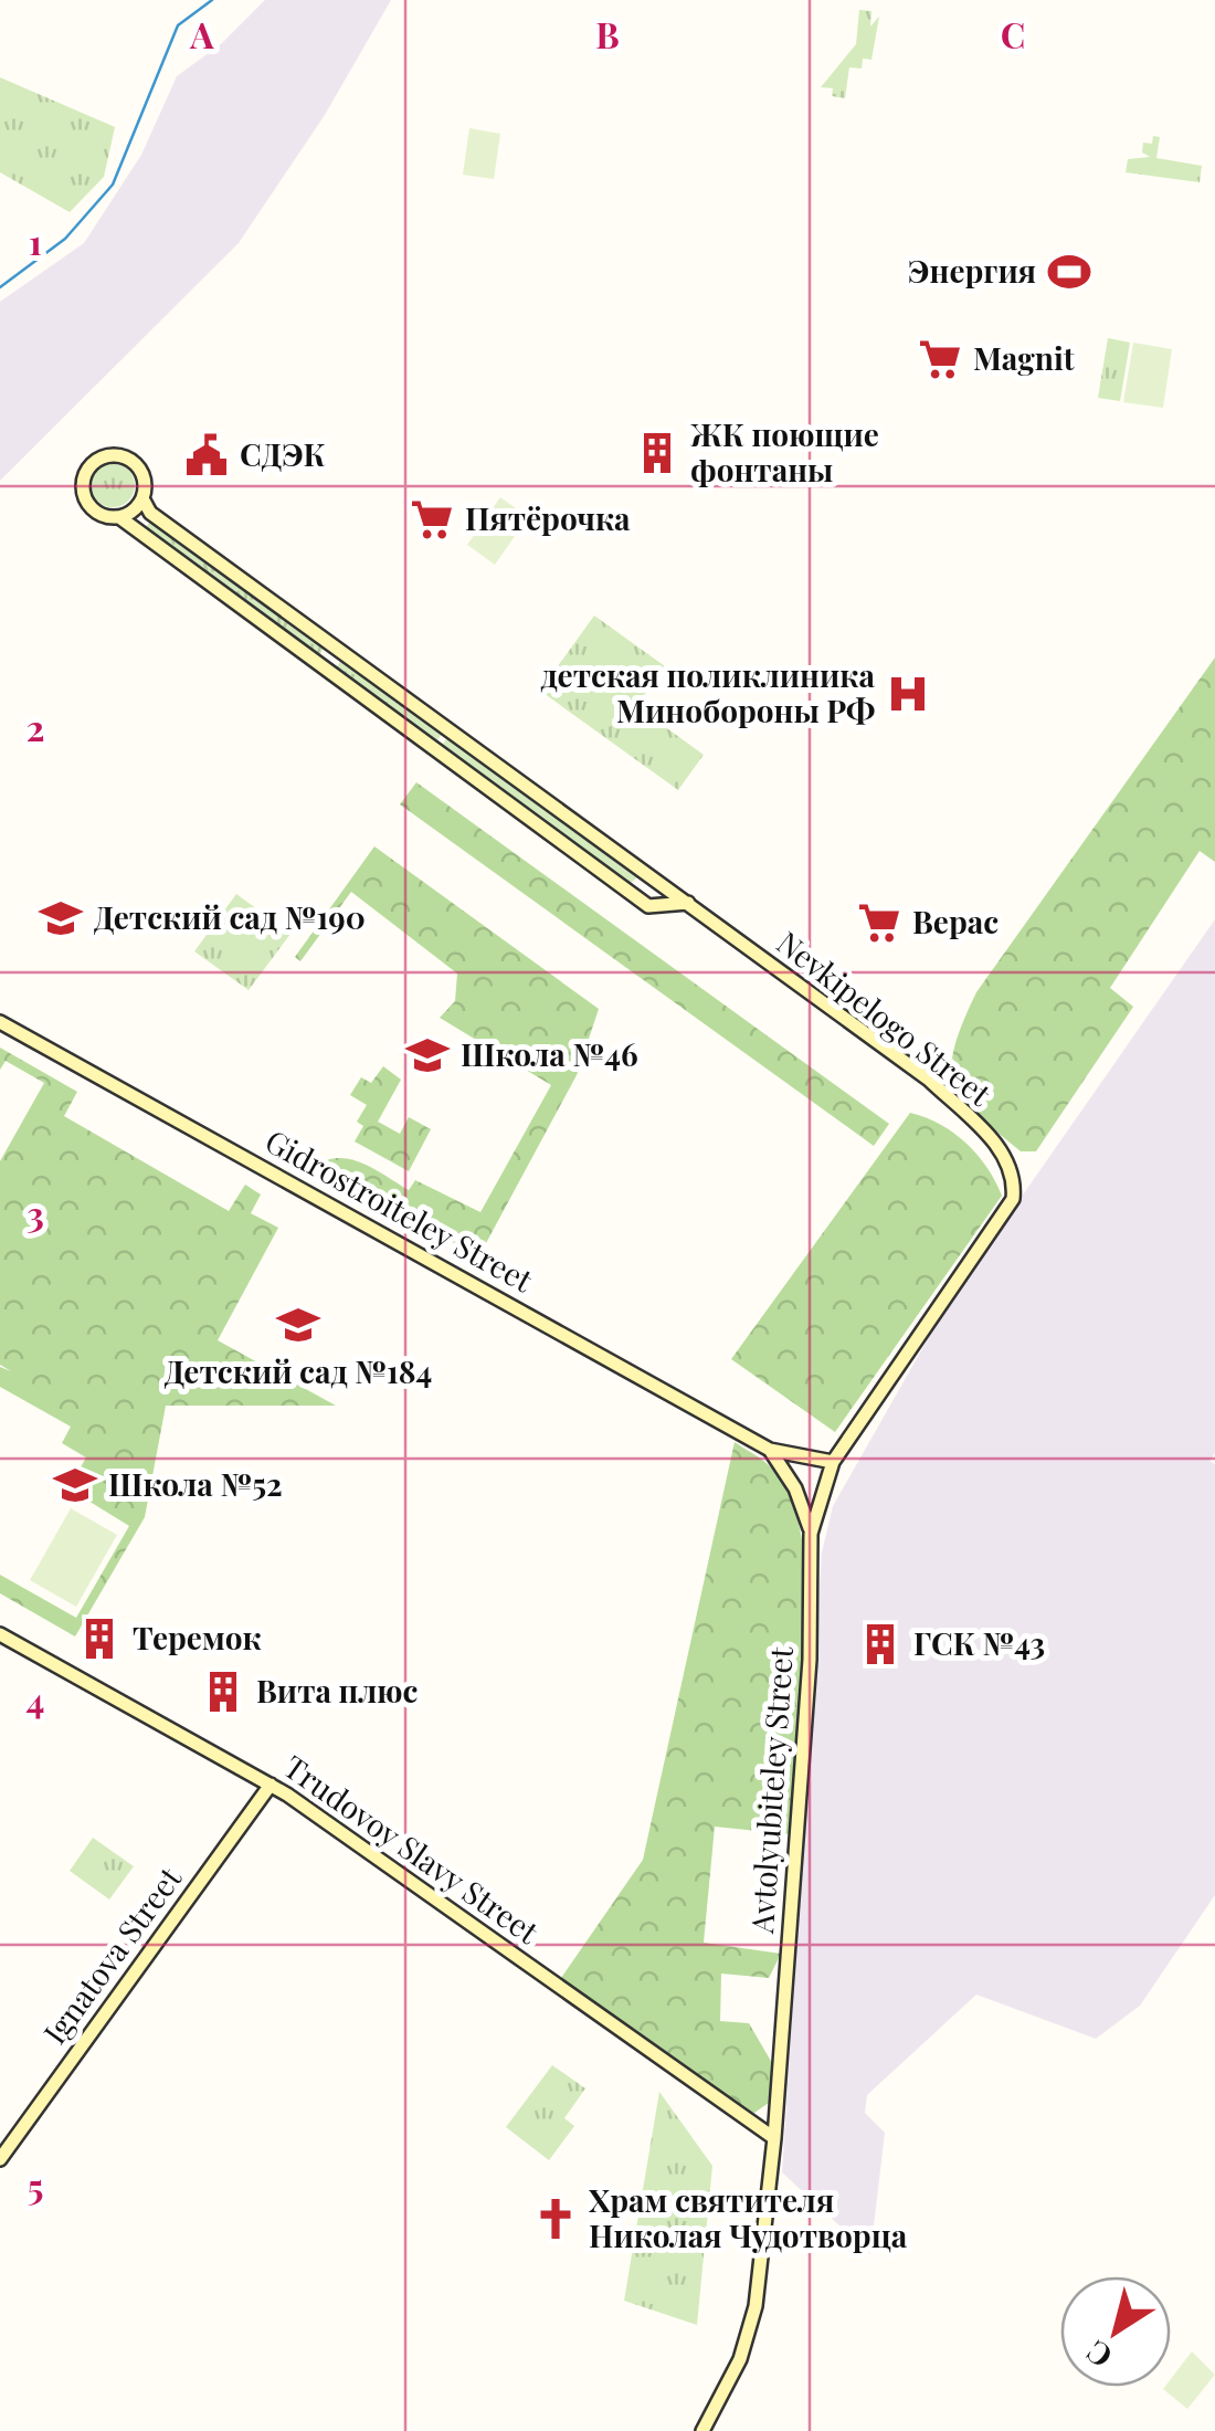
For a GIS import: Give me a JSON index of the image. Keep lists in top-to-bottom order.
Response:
{
  "streets": {
    "street": [
      "Nevkipelogo Street",
      "Gidrostroiteley Street",
      "Avtolyubiteley Street",
      "Trudovoy Slavy Street",
      "Ignatova Street"
    ]
  },
  "crossings": [
    ["Nevkipelogo Street", "Avtolyubiteley Street"],
    ["Gidrostroiteley Street", "Avtolyubiteley Street"],
    ["Avtolyubiteley Street", "Trudovoy Slavy Street"],
    ["Trudovoy Slavy Street", "Ignatova Street"]
  ],
  "places": {
    "sports": ["Энергия"],
    "supermarket": ["Magnit", "Пятёрочка", "Верас"],
    "building": [
      "ЖК поющие фонтаны",
      "Теремок",
      "ГСК №43",
      "Вита плюс"
    ],
    "public building": ["СДЭК"],
    "hospital": ["детская поликлиника Минобороны РФ"],
    "school or university": [
      "Детский сад №190",
      "Школа №46",
      "Детский сад №184",
      "Школа №52"
    ],
    "church": ["Храм святителя Николая Чудотворца"]
  },
  "north": "bottom left",
  "grid": {
    "columns": ["A", "B", "C"],
    "rows": [
      "1",
      "2",
      "3",
      "4",
      "5"
    ]
  }
}
